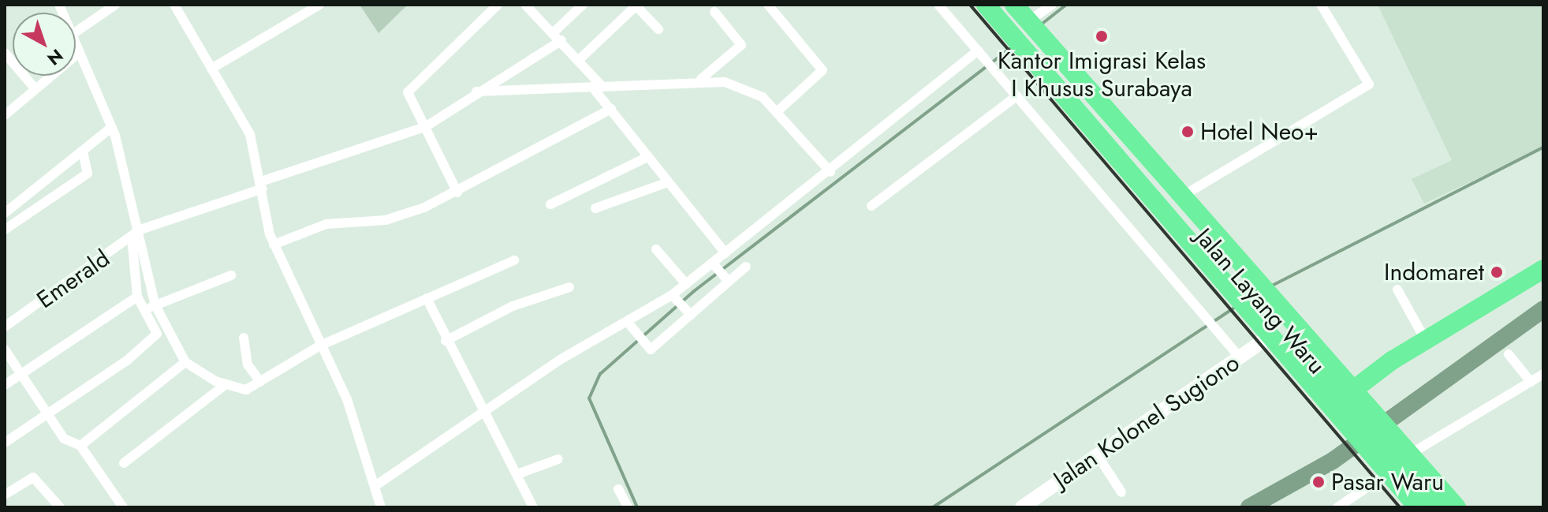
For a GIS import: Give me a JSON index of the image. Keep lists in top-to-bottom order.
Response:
{
  "streets": {
    "highway": ["Jalan Layang Waru"],
    "street": ["Emerald", "Jalan Kolonel Sugiono"]
  },
  "places": [
    "Kantor Imigrasi Kelas I Khusus Surabaya",
    "Hotel Neo+",
    "Indomaret",
    "Pasar Waru"
  ],
  "north": "bottom right"
}
